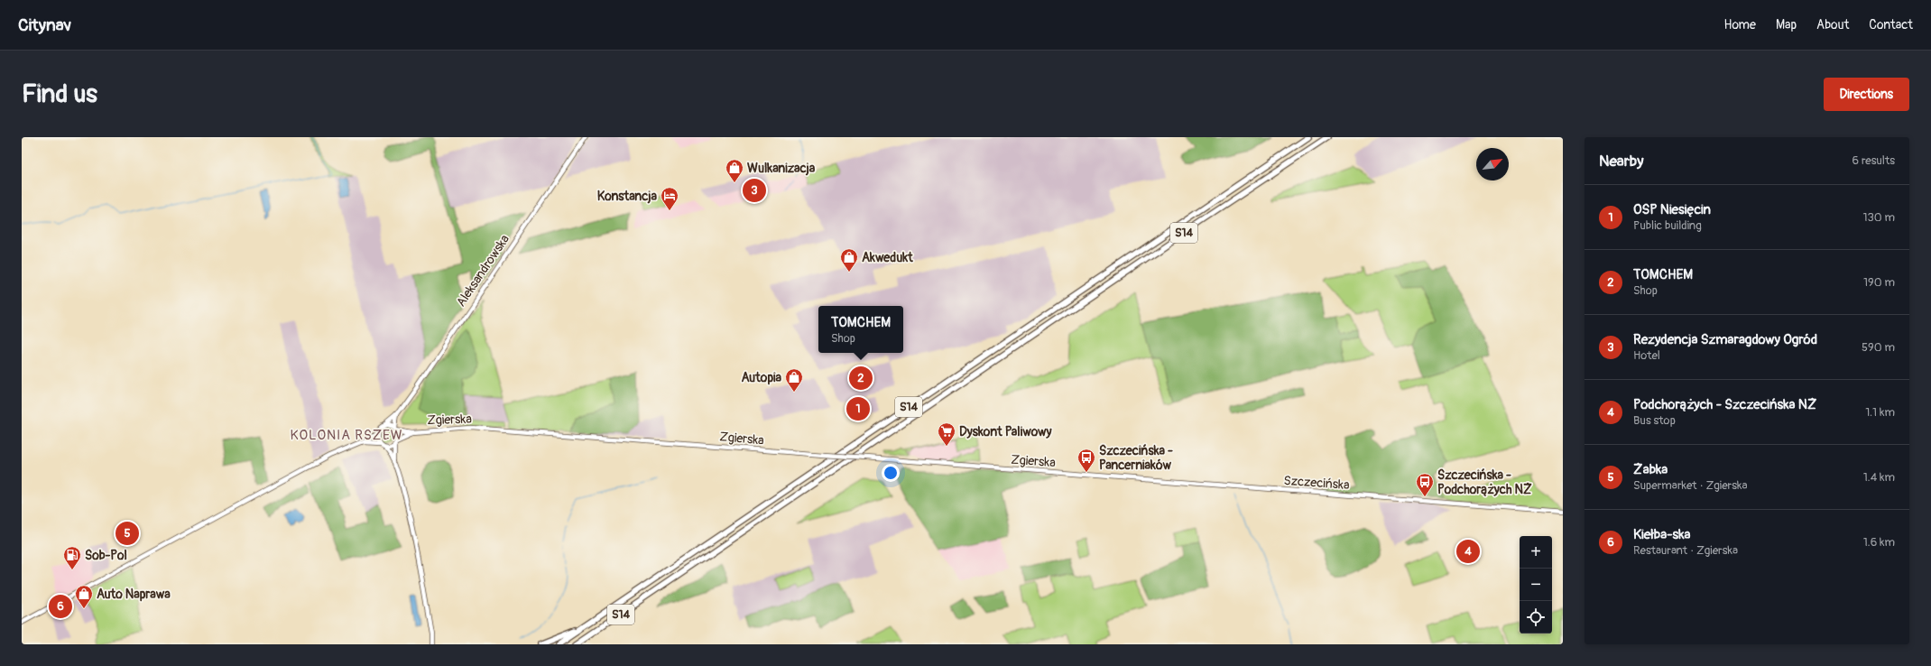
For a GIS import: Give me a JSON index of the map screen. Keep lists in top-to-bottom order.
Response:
{
  "streets": {
    "highway": ["S14"],
    "main road": ["Aleksandrowska", "Zgierska", "Szczecińska"]
  },
  "crossings": [
    ["Aleksandrowska", "Zgierska"],
    ["Zgierska", "Szczecińska"]
  ],
  "districts": ["KOLONIA RSZEW"],
  "places": {
    "shop": [
      "Wulkanizacja",
      "Akwedukt",
      "Autopia",
      "Auto Naprawa"
    ],
    "hotel": ["Konstancja"],
    "supermarket": ["Dyskont Paliwowy"],
    "bus stop": ["Szczecińska - Pancerniaków", "Szczecińska - Podchorążych NŻ"],
    "fuel station": ["Sob-Pol"]
  },
  "north": "top right",
  "page": {
    "header": "Citynav",
    "nav": [
      "Home",
      "Map",
      "About",
      "Contact"
    ],
    "buttons": "Directions",
    "title": "Find us",
    "heading": ["Nearby", "6 results"],
    "pins": [
      "3",
      "2",
      "1",
      "5",
      "4",
      "6"
    ],
    "list": [
      {
        "mark": "1",
        "name": "OSP Niesięcin",
        "note": "Public building",
        "value": "130 m"
      },
      {
        "mark": "2",
        "name": "TOMCHEM",
        "note": "Shop",
        "value": "190 m"
      },
      {
        "mark": "3",
        "name": "Rezydencja Szmaragdowy Ogród",
        "note": "Hotel",
        "value": "590 m"
      },
      {
        "mark": "4",
        "name": "Podchorążych - Szczecińska NŻ",
        "note": "Bus stop",
        "value": "1.1 km"
      },
      {
        "mark": "5",
        "name": "Żabka",
        "note": "Supermarket · Zgierska",
        "value": "1.4 km"
      },
      {
        "mark": "6",
        "name": "Kiełba-ska",
        "note": "Restaurant · Zgierska",
        "value": "1.6 km"
      }
    ],
    "popup": ["TOMCHEM", "Shop"],
    "map_buttons": ["+", "−"]
  }
}
